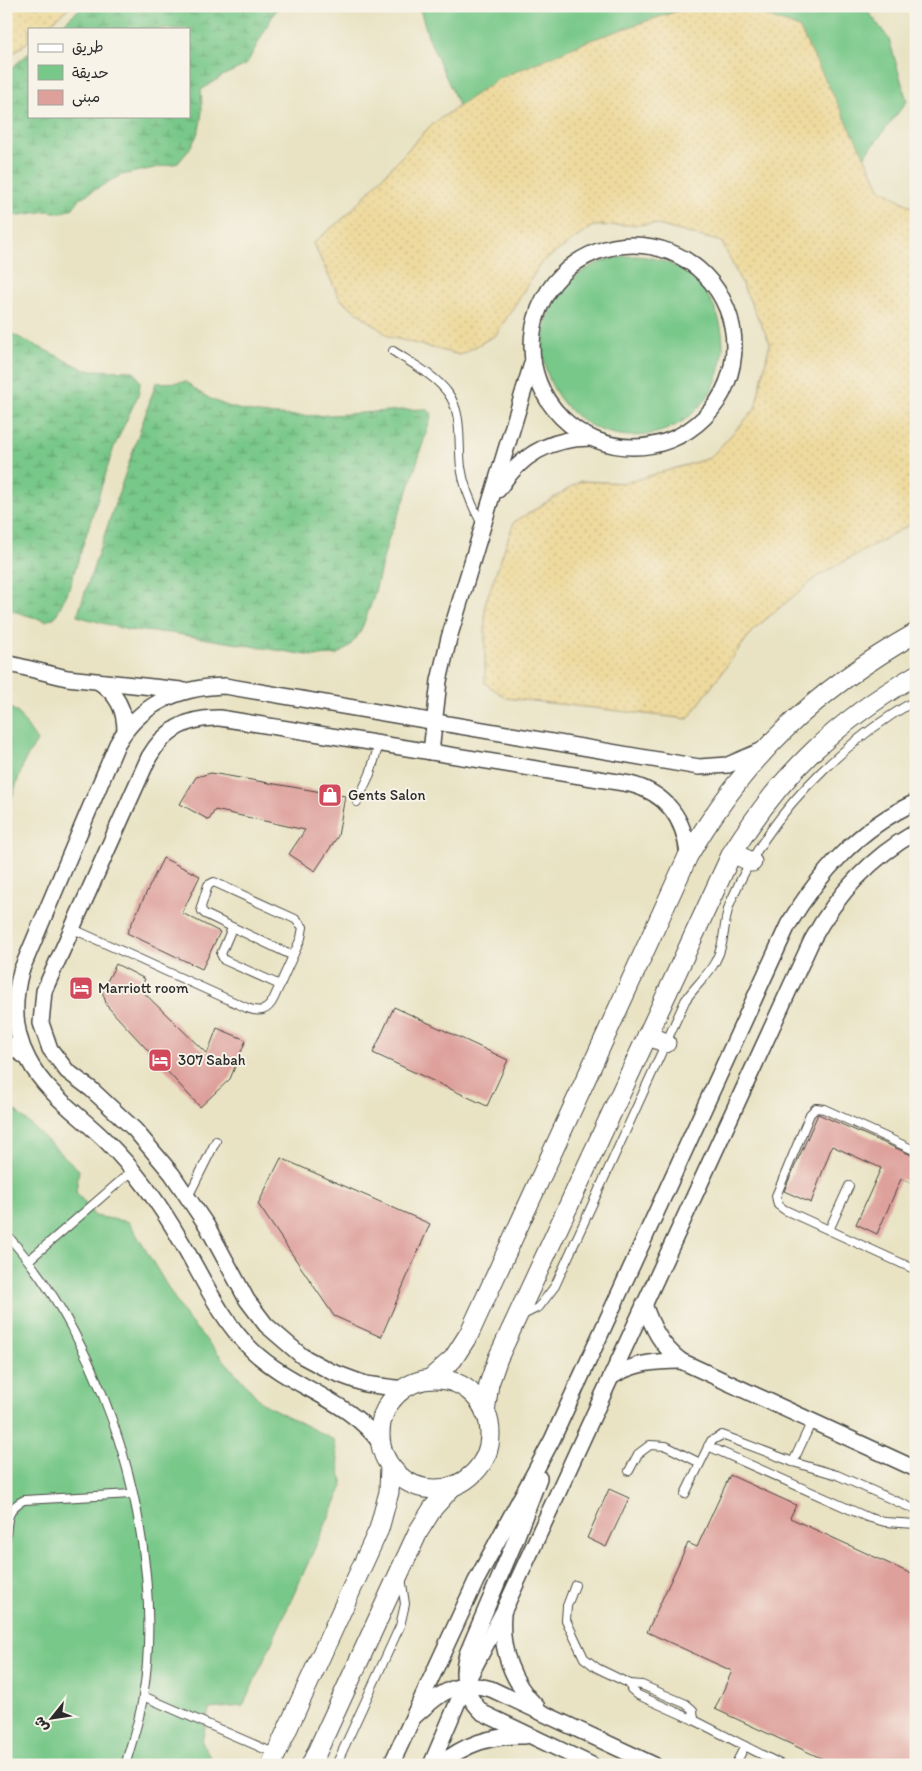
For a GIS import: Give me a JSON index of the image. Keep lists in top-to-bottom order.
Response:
{
  "places": {
    "shop": ["Gents Salon"],
    "hotel": ["Marriott room", "307 Sabah"]
  },
  "legend": ["طريق", "حديقة", "مبنى"],
  "north": "bottom left"
}
